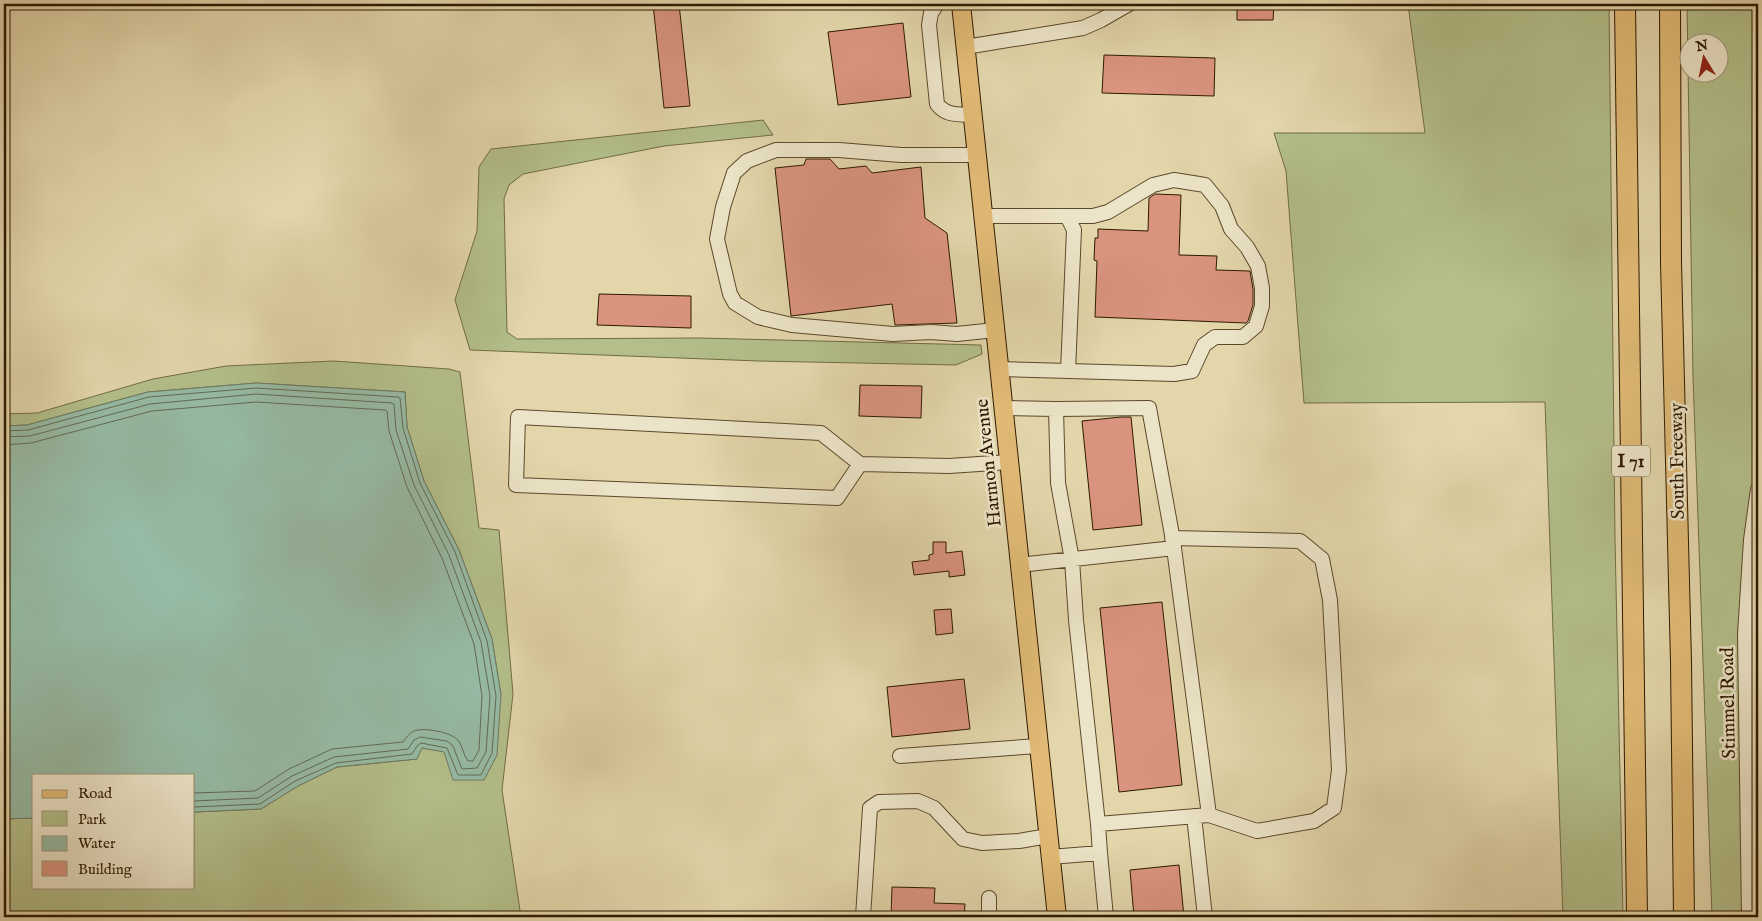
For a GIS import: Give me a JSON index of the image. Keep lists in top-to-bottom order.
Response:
{
  "streets": {
    "highway": ["I 71", "South Freeway"],
    "main road": ["Harmon Avenue"],
    "street": ["Stimmel Road"]
  },
  "legend": [
    "Road",
    "Park",
    "Water",
    "Building"
  ],
  "north": "top"
}
